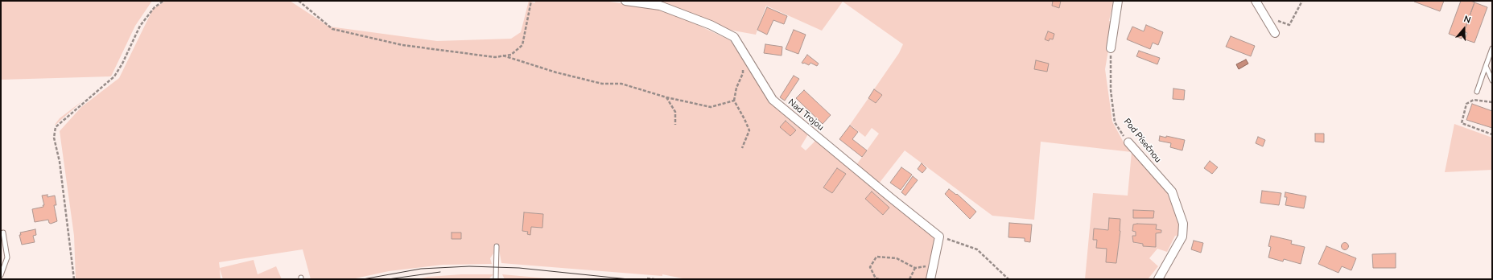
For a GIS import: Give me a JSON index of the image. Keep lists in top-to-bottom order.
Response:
{
  "streets": {
    "street": ["Nad Trojou", "Pod Písečnou"]
  },
  "north": "top"
}
